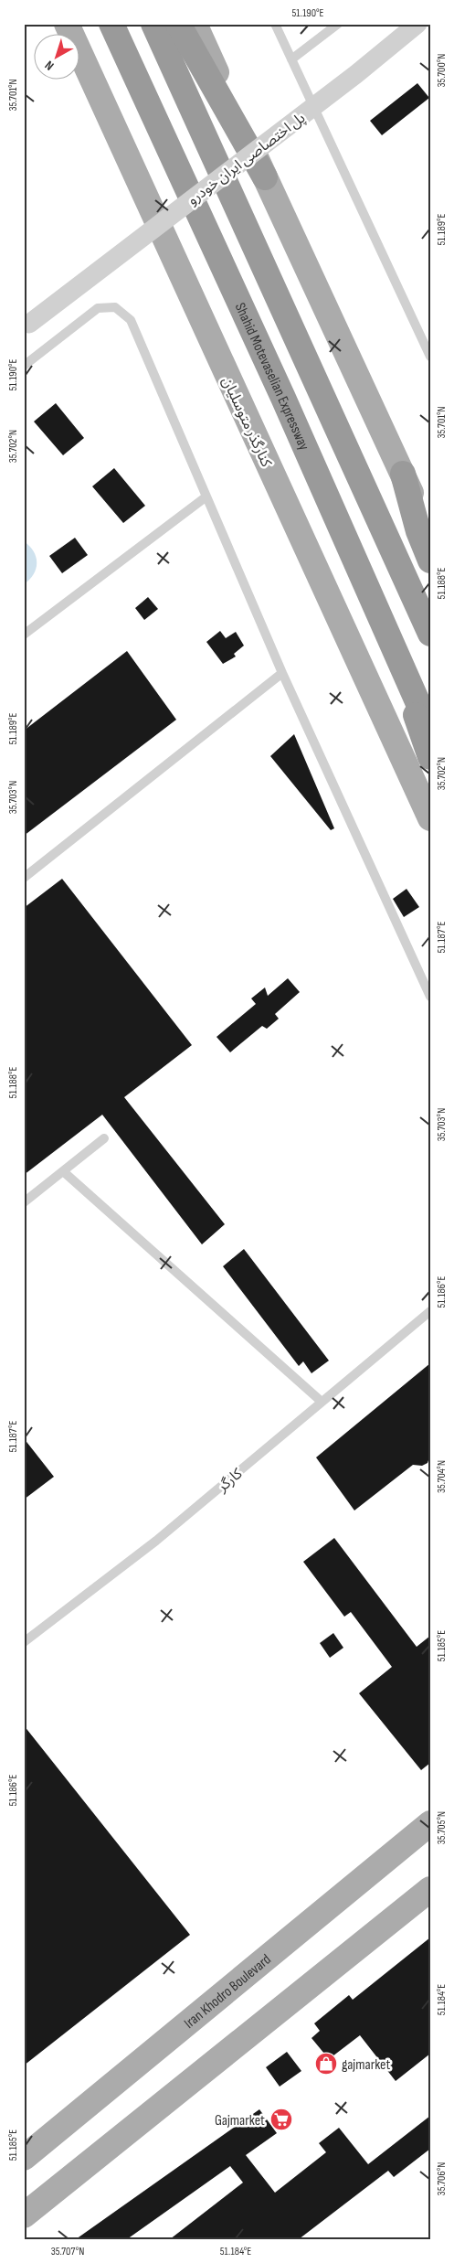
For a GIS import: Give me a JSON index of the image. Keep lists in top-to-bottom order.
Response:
{
  "streets": {
    "highway": ["Shahid Motevaselian Expressway"],
    "main road": ["کنارگذر متوسلیان", "Iran Khodro Boulevard"],
    "street": ["پل اختصاصی ایران خودرو"],
    "lane": ["کارگر"]
  },
  "places": {
    "shop": ["gajmarket"],
    "supermarket": ["Gajmarket"]
  },
  "north": "bottom left",
  "coordinates": [
    "51.190°E",
    "35.700°N",
    "35.701°N",
    "51.189°E",
    "35.702°N",
    "51.188°E",
    "35.703°N",
    "51.187°E",
    "51.186°E",
    "35.704°N",
    "51.185°E",
    "35.705°N",
    "51.184°E",
    "35.706°N",
    "35.707°N"
  ]
}
